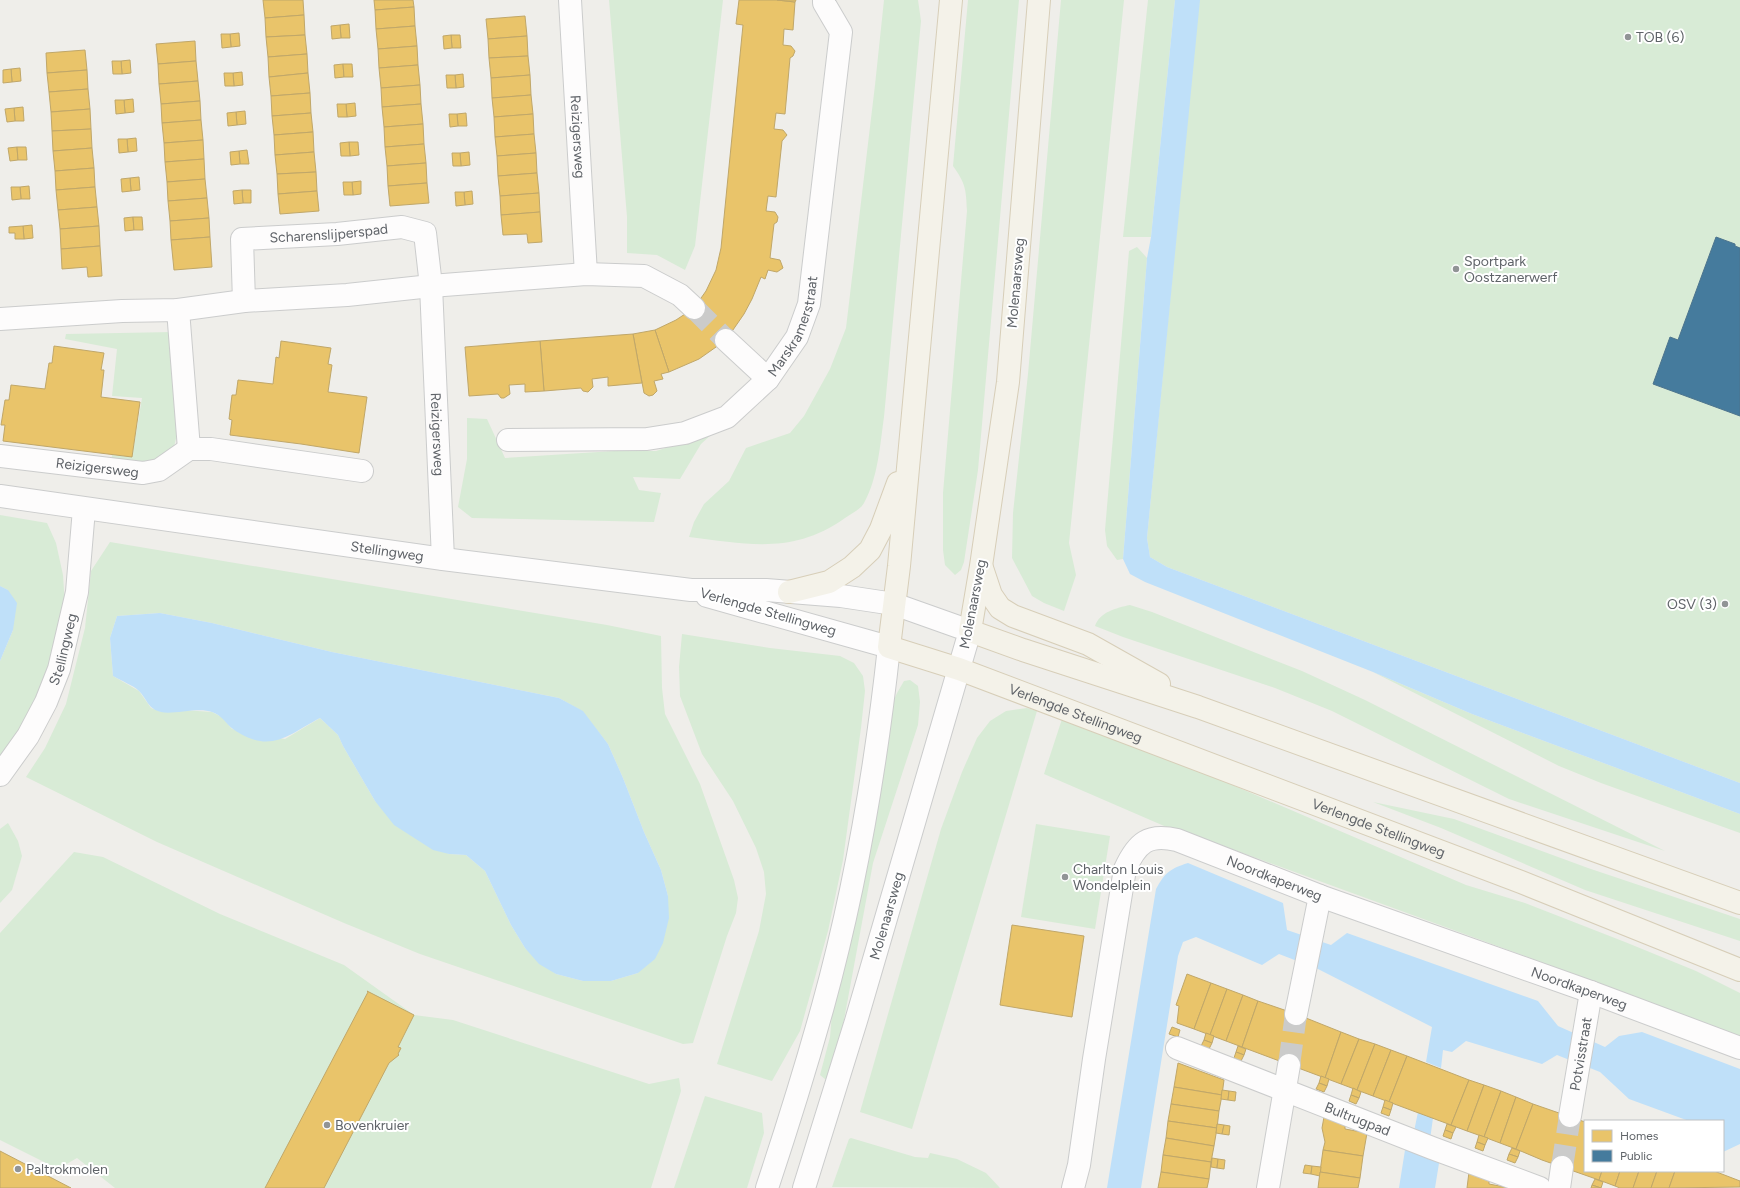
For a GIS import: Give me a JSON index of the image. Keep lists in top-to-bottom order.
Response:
{
  "streets": {
    "main road": ["Molenaarsweg", "Verlengde Stellingweg"],
    "street": [
      "Reizigersweg",
      "Scharenslijperspad",
      "Marskramerstraat",
      "Stellingweg",
      "Noordkaperweg",
      "Potvisstraat",
      "Bultrugpad"
    ]
  },
  "crossings": [
    ["Reizigersweg", "Scharenslijperspad"],
    ["Reizigersweg", "Stellingweg"],
    ["Molenaarsweg", "Verlengde Stellingweg"],
    ["Stellingweg", "Verlengde Stellingweg"],
    ["Noordkaperweg", "Potvisstraat"]
  ],
  "places": [
    "TOB (6)",
    "Sportpark Oostzanerwerf",
    "OSV (3)",
    "Charlton Louis Wondelplein",
    "Bovenkruier",
    "Paltrokmolen"
  ],
  "legend": ["Homes", "Public"]
}
